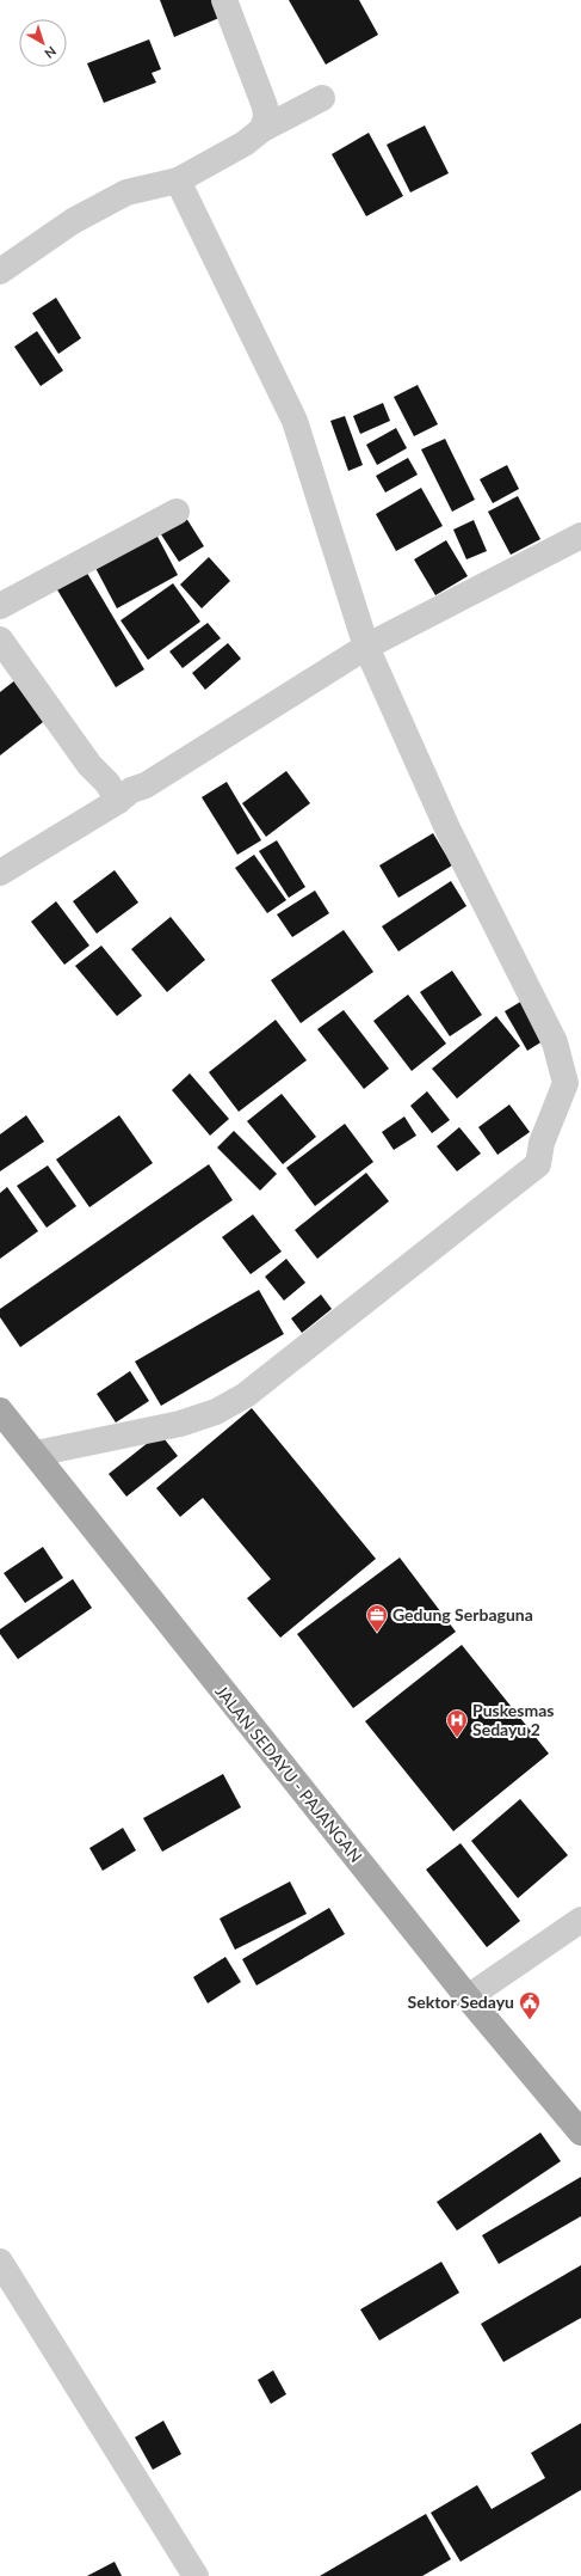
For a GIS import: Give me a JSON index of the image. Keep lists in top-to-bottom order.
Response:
{
  "streets": {
    "main road": ["JALAN SEDAYU - PAJANGAN"]
  },
  "places": {
    "office": ["Gedung Serbaguna"],
    "hospital": ["Puskesmas Sedayu 2"],
    "public building": ["Sektor Sedayu"]
  },
  "north": "bottom right"
}
